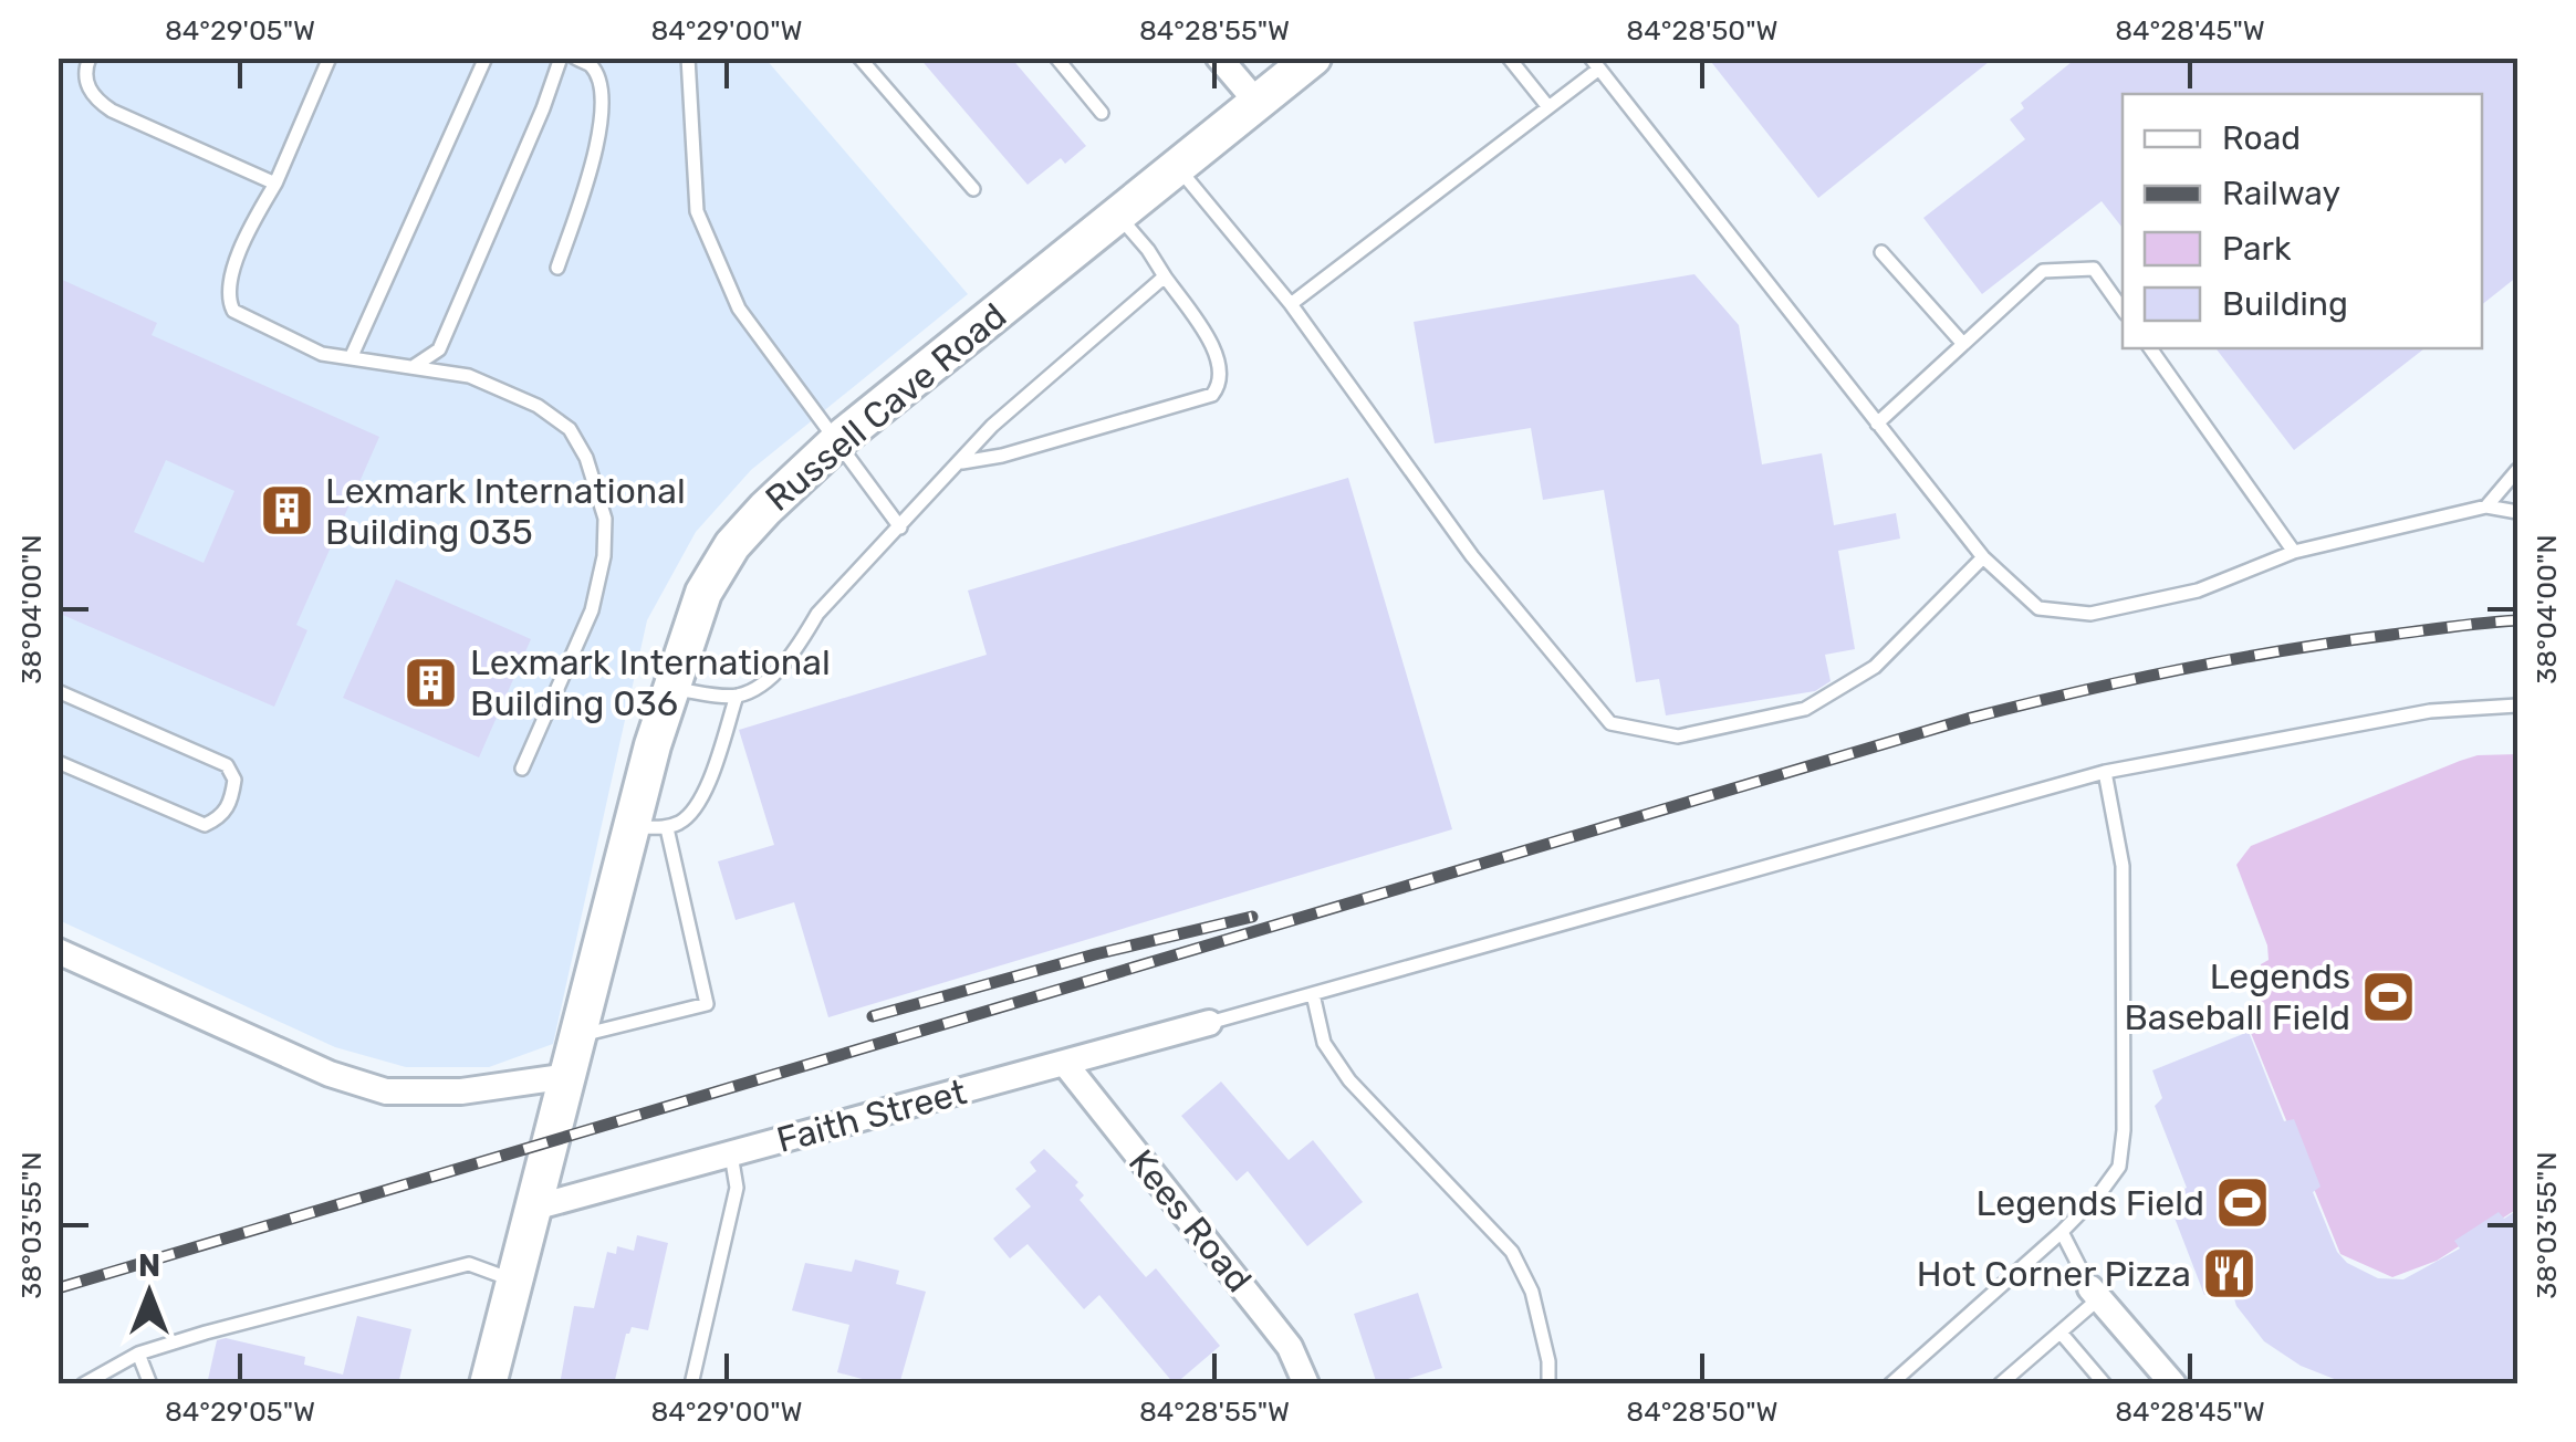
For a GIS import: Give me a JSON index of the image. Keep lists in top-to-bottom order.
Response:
{
  "streets": {
    "street": ["Russell Cave Road", "Faith Street", "Kees Road"]
  },
  "crossings": [
    ["Russell Cave Road", "Faith Street"],
    ["Faith Street", "Kees Road"]
  ],
  "places": {
    "building": ["Lexmark International Building 035", "Lexmark International Building 036"],
    "sports": ["Legends Baseball Field", "Legends Field"],
    "restaurant": ["Hot Corner Pizza"]
  },
  "legend": [
    "Road",
    "Railway",
    "Park",
    "Building"
  ],
  "north": "top",
  "coordinates": [
    "84°29'05\"W",
    "84°29'00\"W",
    "84°28'55\"W",
    "84°28'50\"W",
    "84°28'45\"W",
    "38°04'00\"N",
    "38°03'55\"N"
  ]
}
